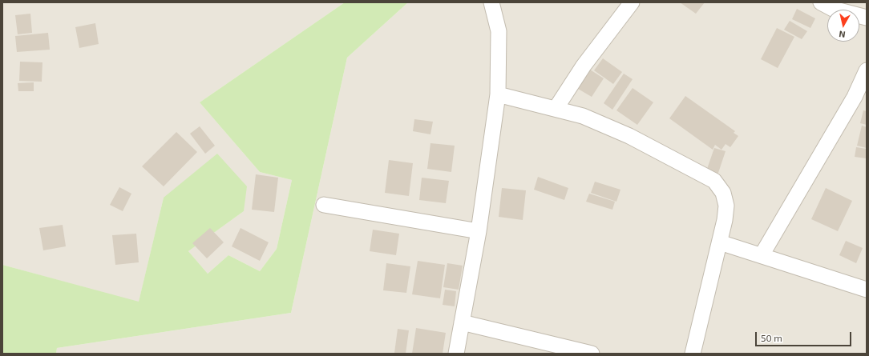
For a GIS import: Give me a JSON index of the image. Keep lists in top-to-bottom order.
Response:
{
  "scale_bar": "50 m",
  "north": "bottom"
}
